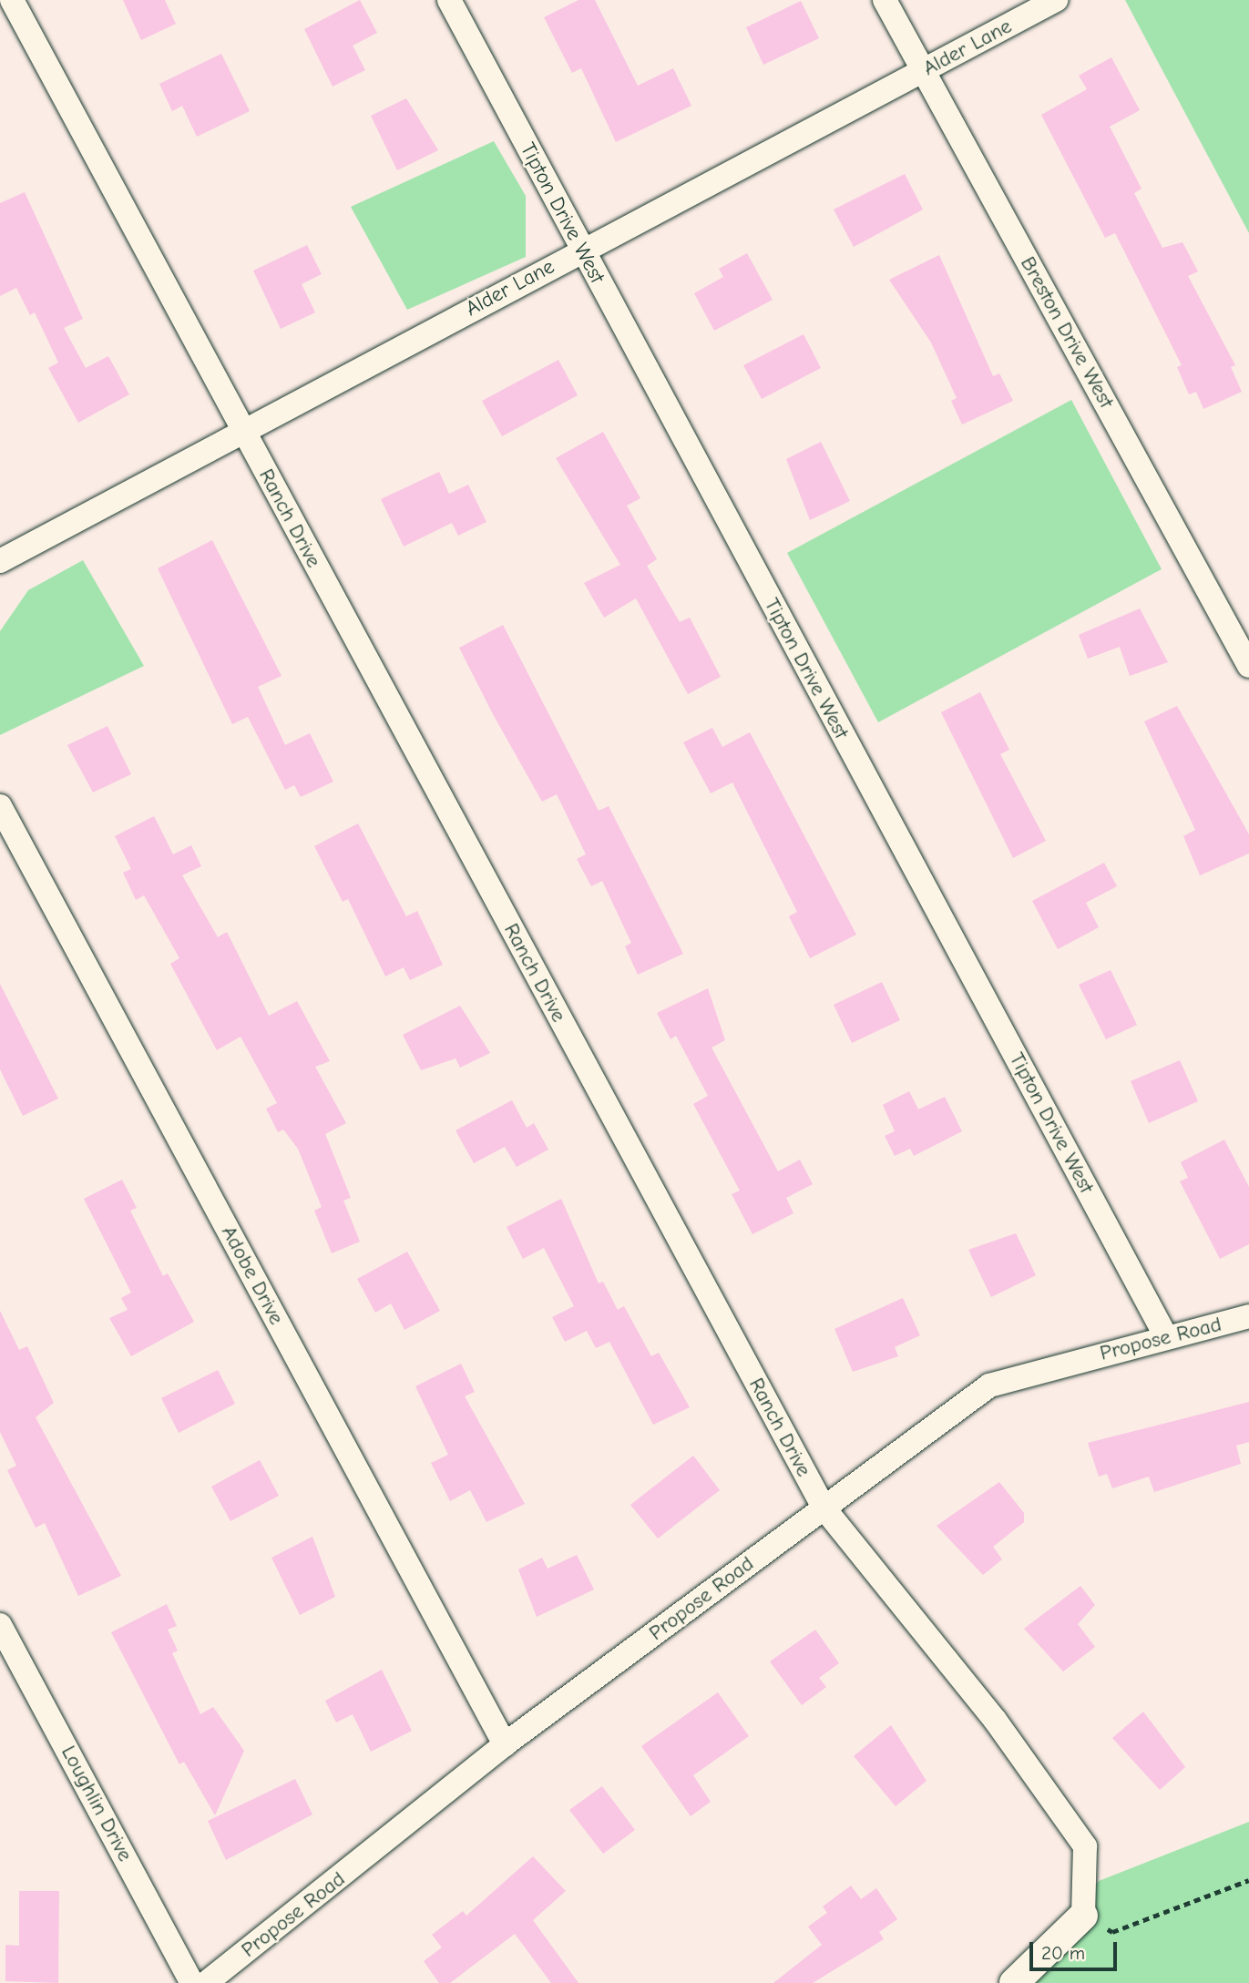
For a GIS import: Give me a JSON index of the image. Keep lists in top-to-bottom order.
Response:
{
  "streets": {
    "street": [
      "Alder Lane",
      "Tipton Drive West",
      "Breston Drive West",
      "Ranch Drive",
      "Adobe Drive",
      "Propose Road",
      "Loughlin Drive"
    ]
  },
  "crossings": [
    ["Alder Lane", "Tipton Drive West"],
    ["Alder Lane", "Breston Drive West"],
    ["Alder Lane", "Ranch Drive"],
    ["Tipton Drive West", "Propose Road"],
    ["Ranch Drive", "Propose Road"],
    ["Adobe Drive", "Propose Road"]
  ],
  "scale_bar": "20 m"
}
